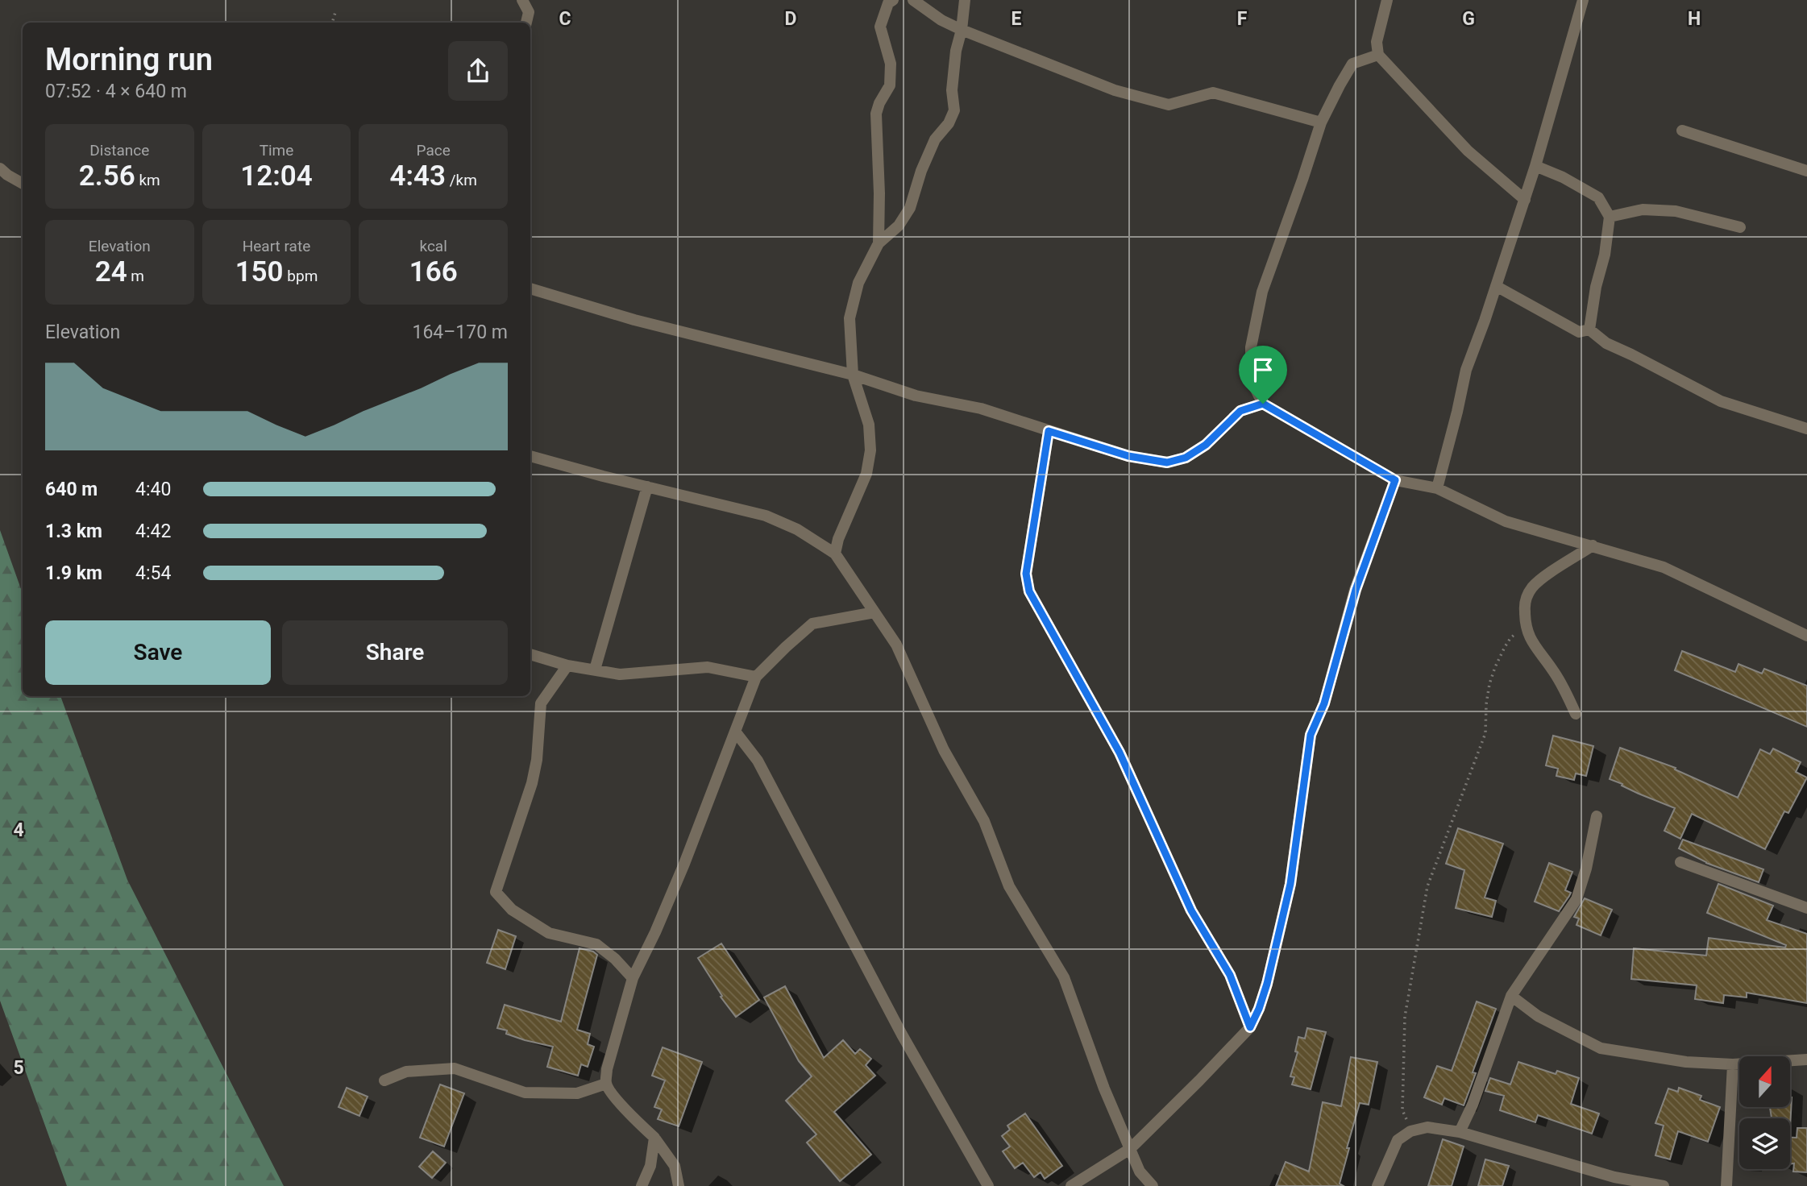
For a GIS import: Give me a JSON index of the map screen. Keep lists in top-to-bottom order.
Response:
{
  "north": "top",
  "page": {
    "heading": ["Morning run", "07:52 · 4 × 640 m"],
    "stats": [
      ["Distance", "2.56 km"],
      ["Time", "12:04"],
      ["Pace", "4:43 /km"],
      ["Elevation", "24 m"],
      ["Heart rate", "150 bpm"],
      ["kcal", "166"]
    ],
    "chart": ["Elevation", "164–170 m"],
    "list": [
      {
        "name": "640 m",
        "note": "4:40"
      },
      {
        "name": "1.3 km",
        "note": "4:42"
      },
      {
        "name": "1.9 km",
        "note": "4:54"
      }
    ],
    "buttons": ["Save", "Share"]
  },
  "grid": {
    "columns": [
      "C",
      "D",
      "E",
      "F",
      "G",
      "H"
    ],
    "rows": ["4", "5"]
  }
}
